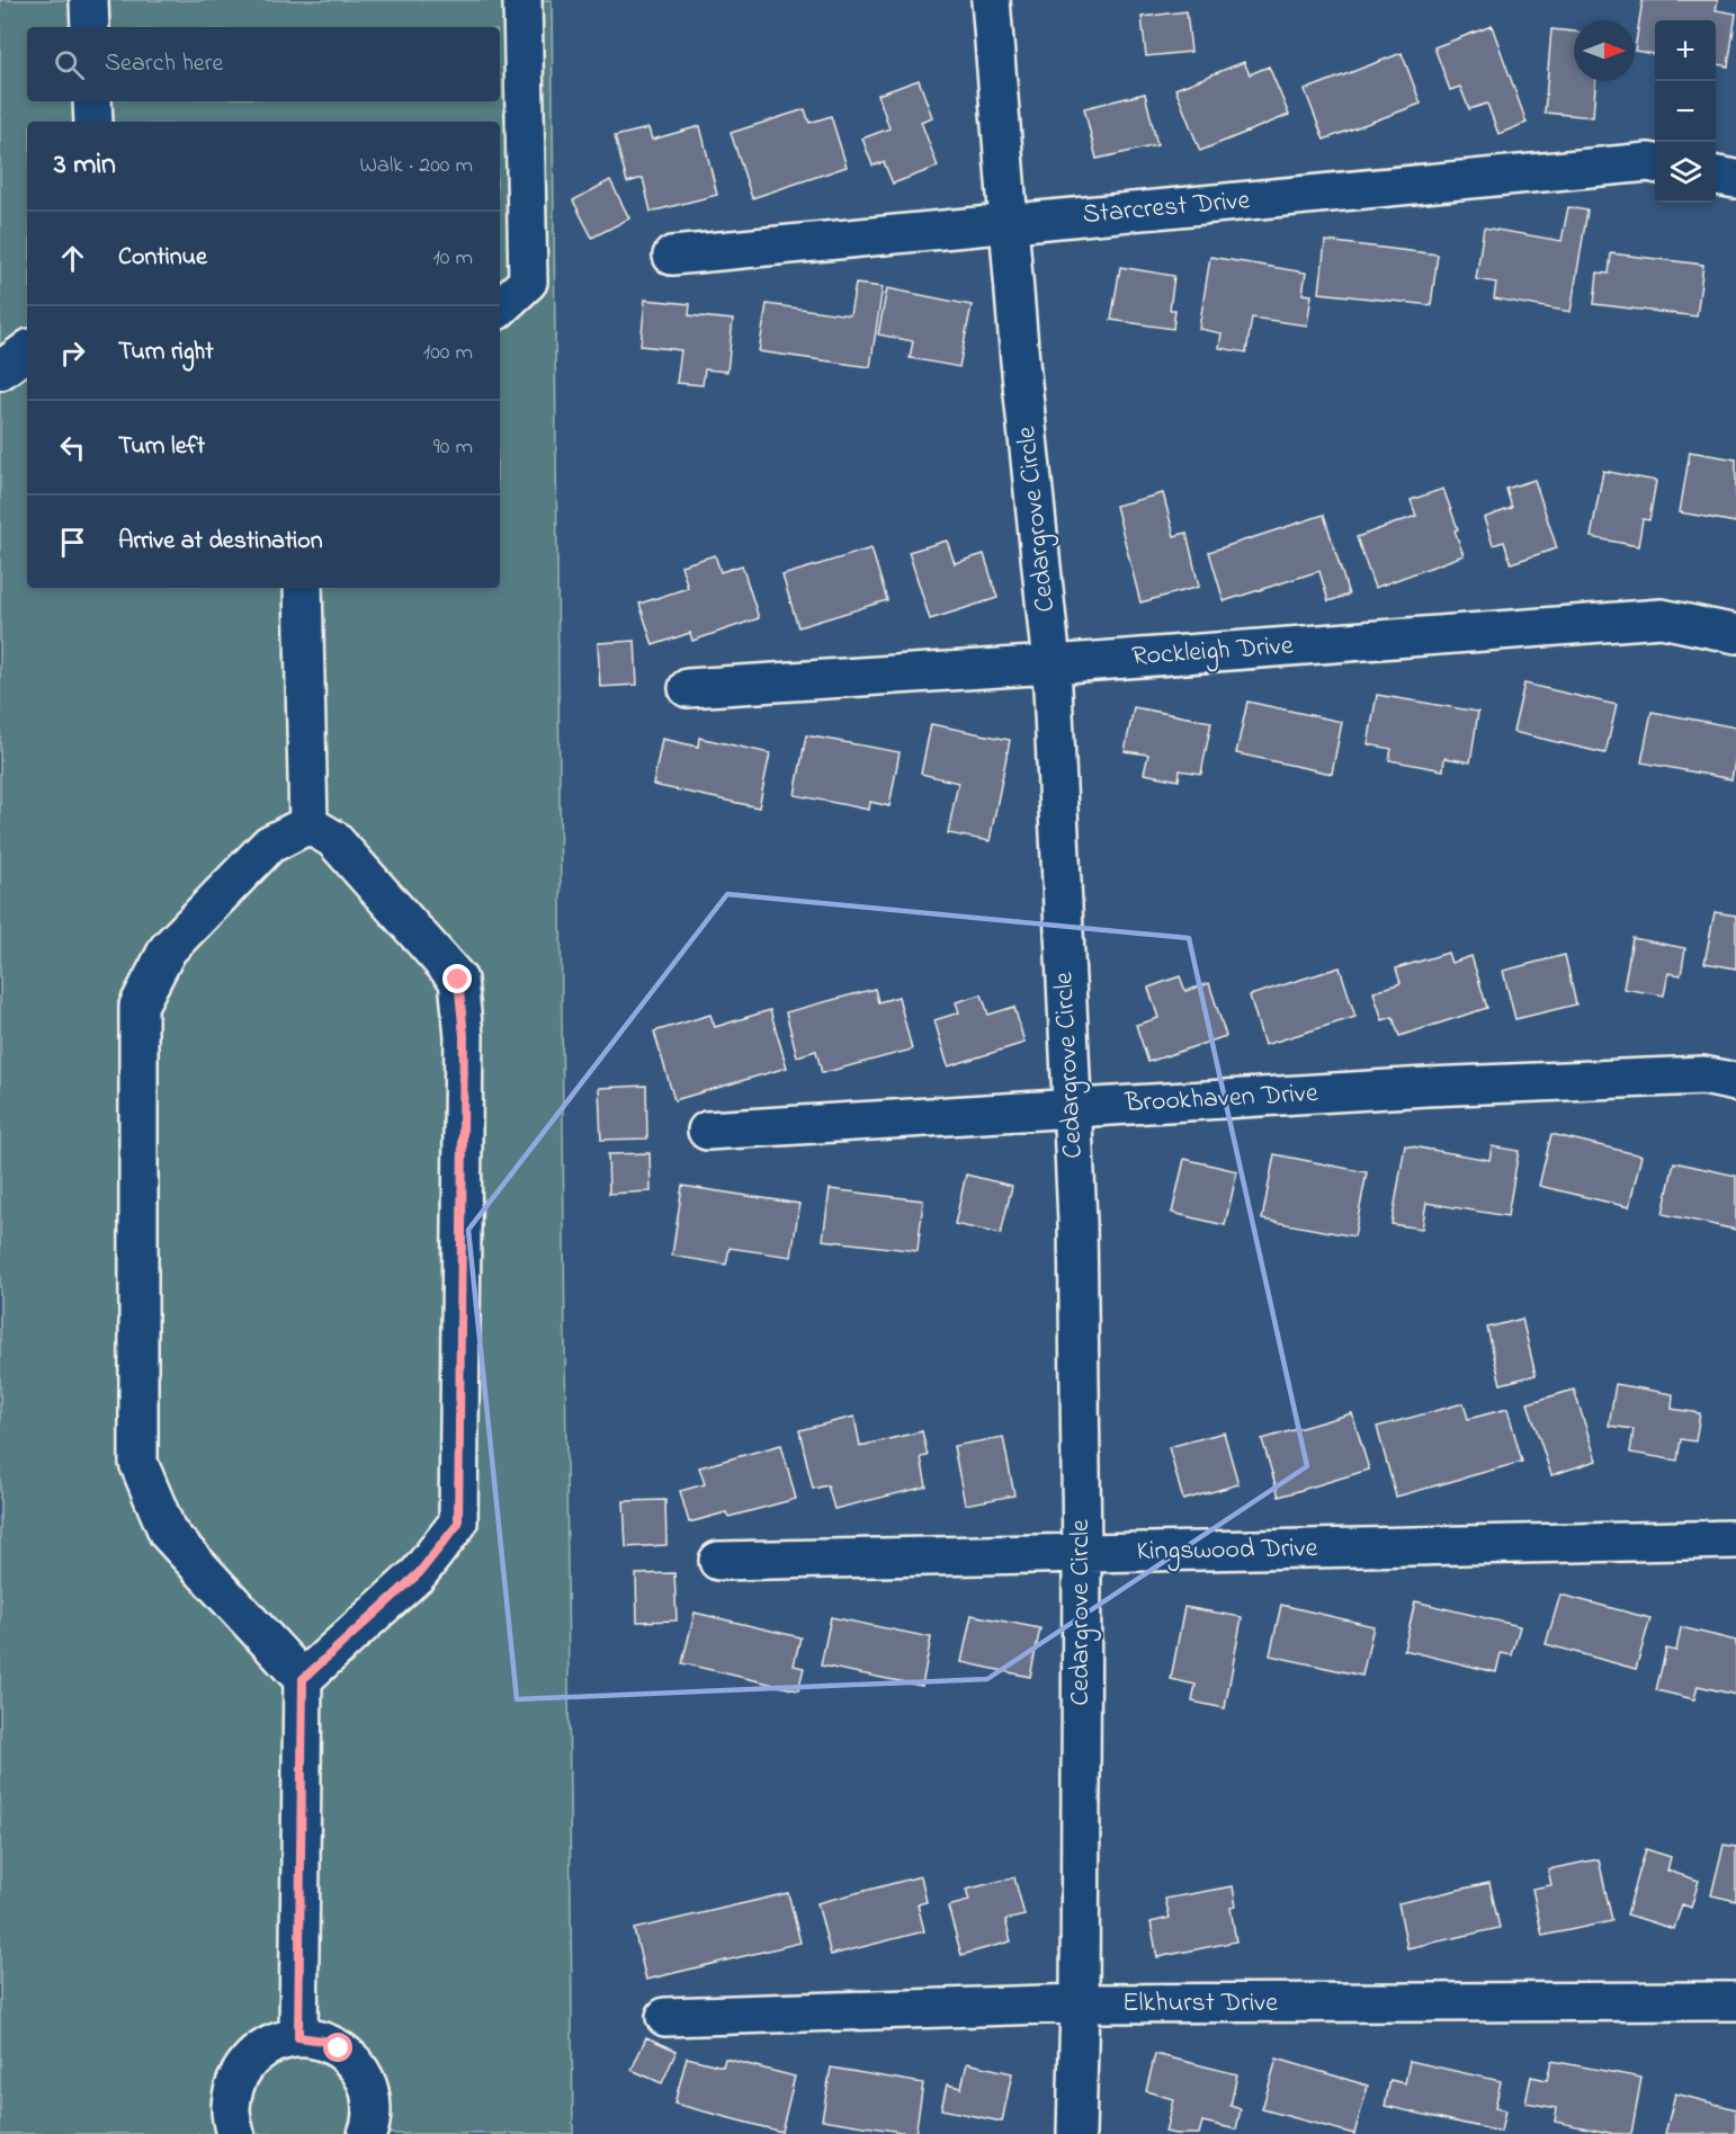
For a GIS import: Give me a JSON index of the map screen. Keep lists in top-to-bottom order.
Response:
{
  "streets": {
    "street": [
      "Starcrest Drive",
      "Cedargrove Circle",
      "Rockleigh Drive",
      "Brookhaven Drive",
      "Kingswood Drive",
      "Elkhurst Drive"
    ]
  },
  "crossings": [
    ["Starcrest Drive", "Cedargrove Circle"],
    ["Cedargrove Circle", "Rockleigh Drive"],
    ["Cedargrove Circle", "Brookhaven Drive"],
    ["Cedargrove Circle", "Kingswood Drive"],
    ["Cedargrove Circle", "Elkhurst Drive"]
  ],
  "north": "right",
  "page": {
    "map_buttons": ["+", "−"],
    "search": "Search here",
    "heading": ["3 min", "Walk · 200 m"],
    "list": [
      ["Continue", "10 m"],
      ["Turn right", "100 m"],
      ["Turn left", "90 m"],
      "Arrive at destination"
    ]
  }
}
